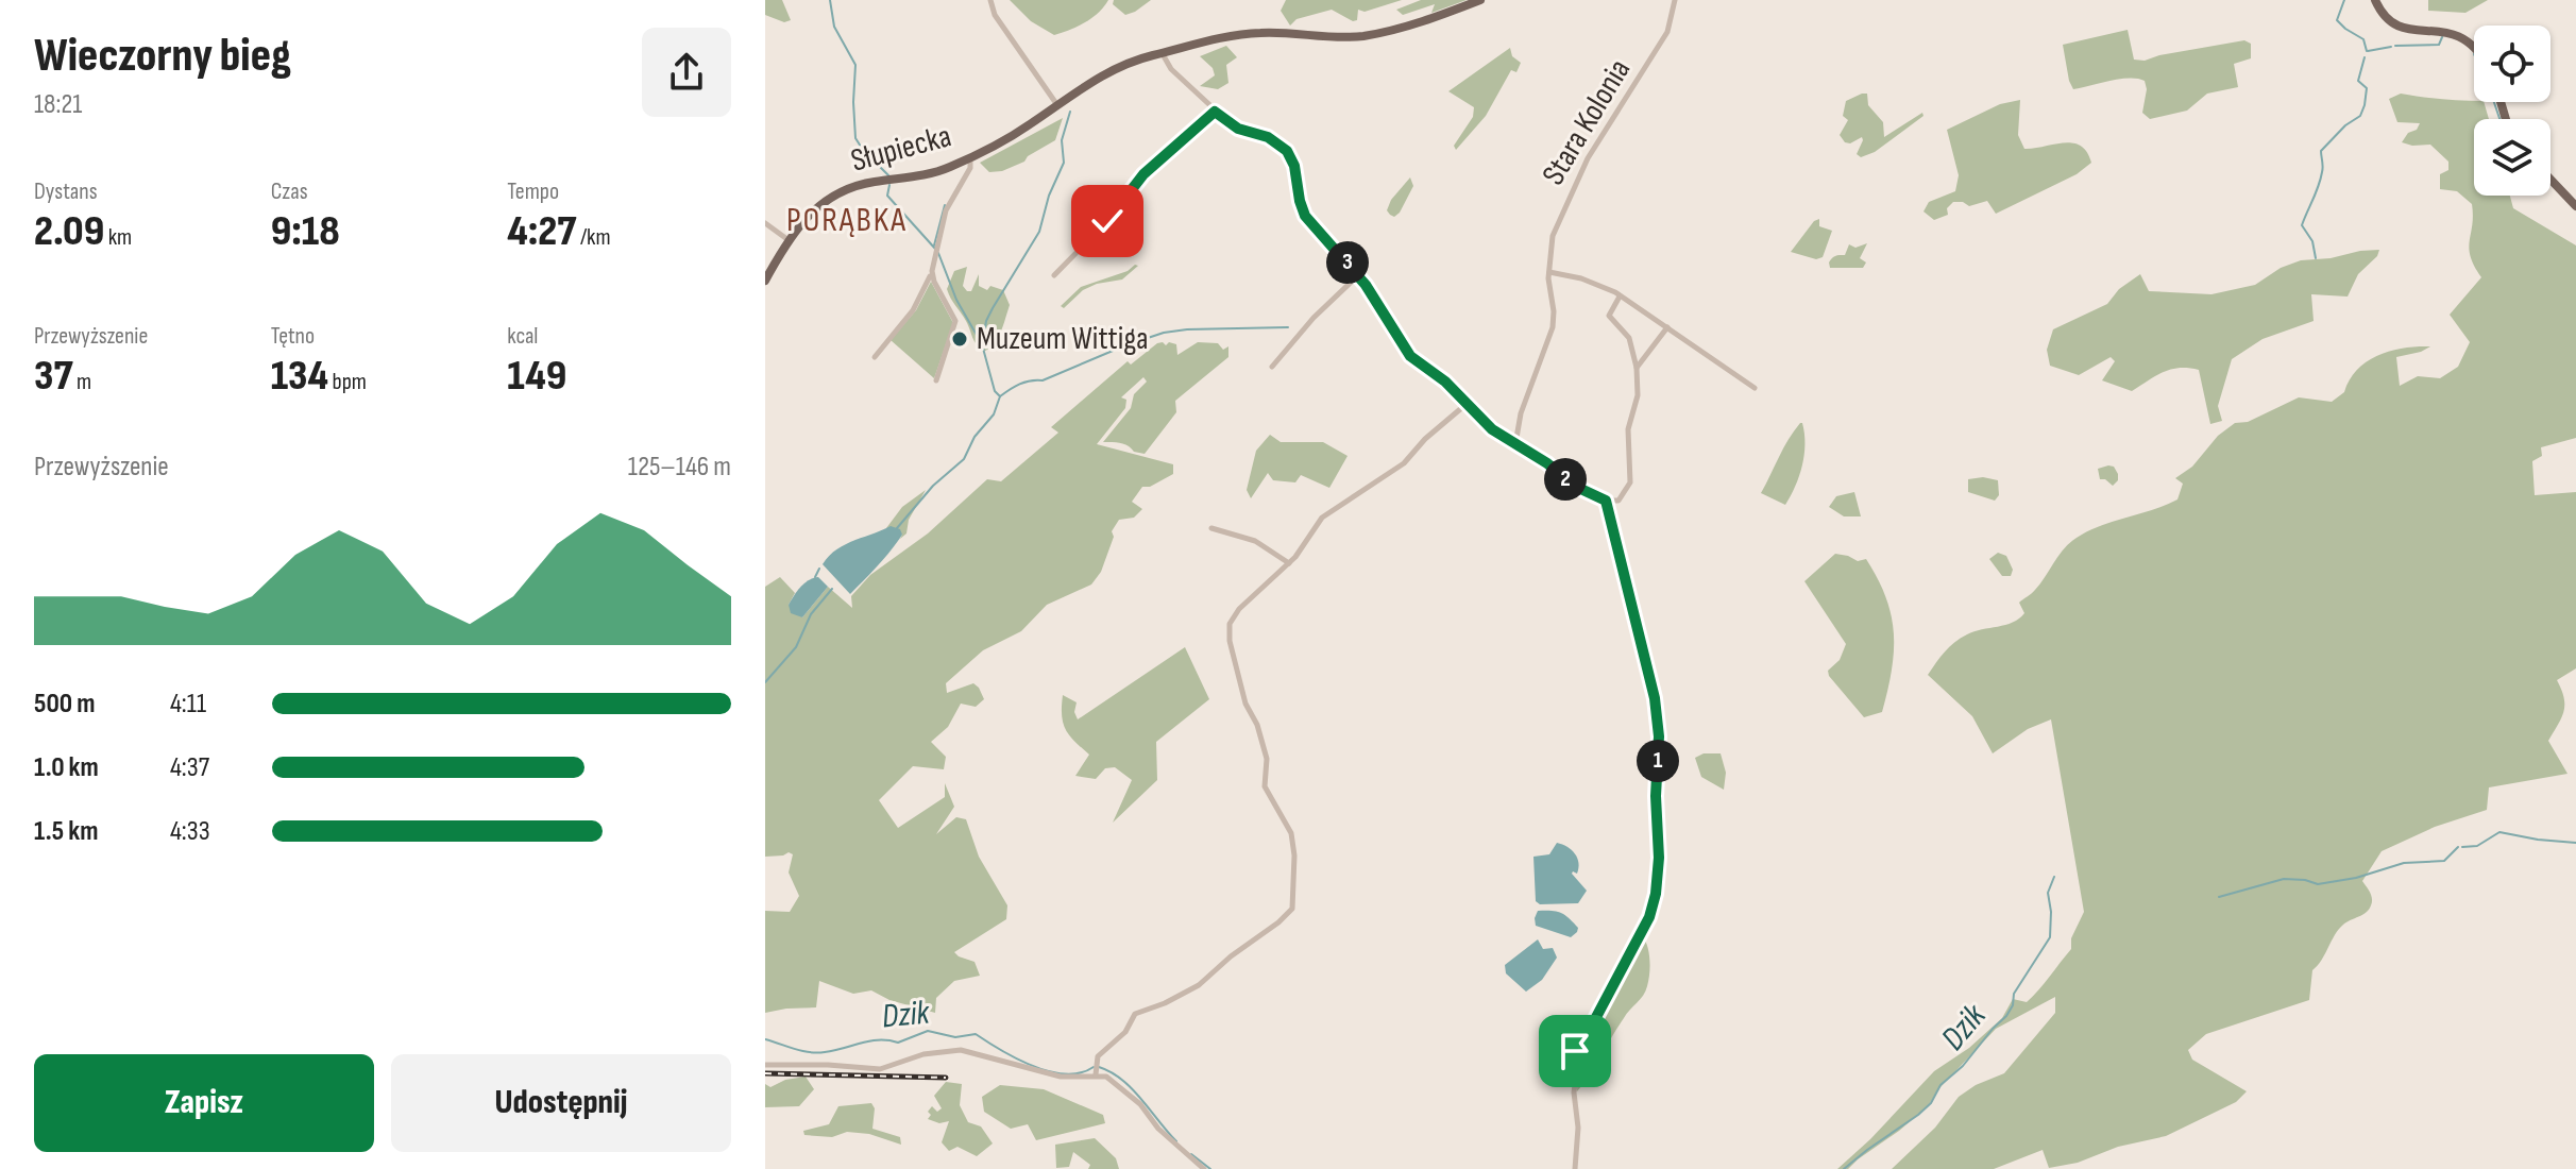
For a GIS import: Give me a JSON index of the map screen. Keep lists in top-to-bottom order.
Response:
{
  "streets": {
    "main road": ["Słupiecka"],
    "street": ["Stara Kolonia"]
  },
  "districts": ["PORĄBKA"],
  "water": ["Dzik"],
  "places": ["Muzeum Wittiga"],
  "page": {
    "heading": ["Wieczorny bieg", "18:21"],
    "stats": [
      ["Dystans", "2.09 km"],
      ["Czas", "9:18"],
      ["Tempo", "4:27 /km"],
      ["Przewyższenie", "37 m"],
      ["Tętno", "134 bpm"],
      ["kcal", "149"]
    ],
    "pins": ["3", "2", "1"],
    "chart": ["Przewyższenie", "125–146 m"],
    "list": [
      {
        "name": "500 m",
        "note": "4:11"
      },
      {
        "name": "1.0 km",
        "note": "4:37"
      },
      {
        "name": "1.5 km",
        "note": "4:33"
      }
    ],
    "buttons": ["Zapisz", "Udostępnij"]
  }
}
